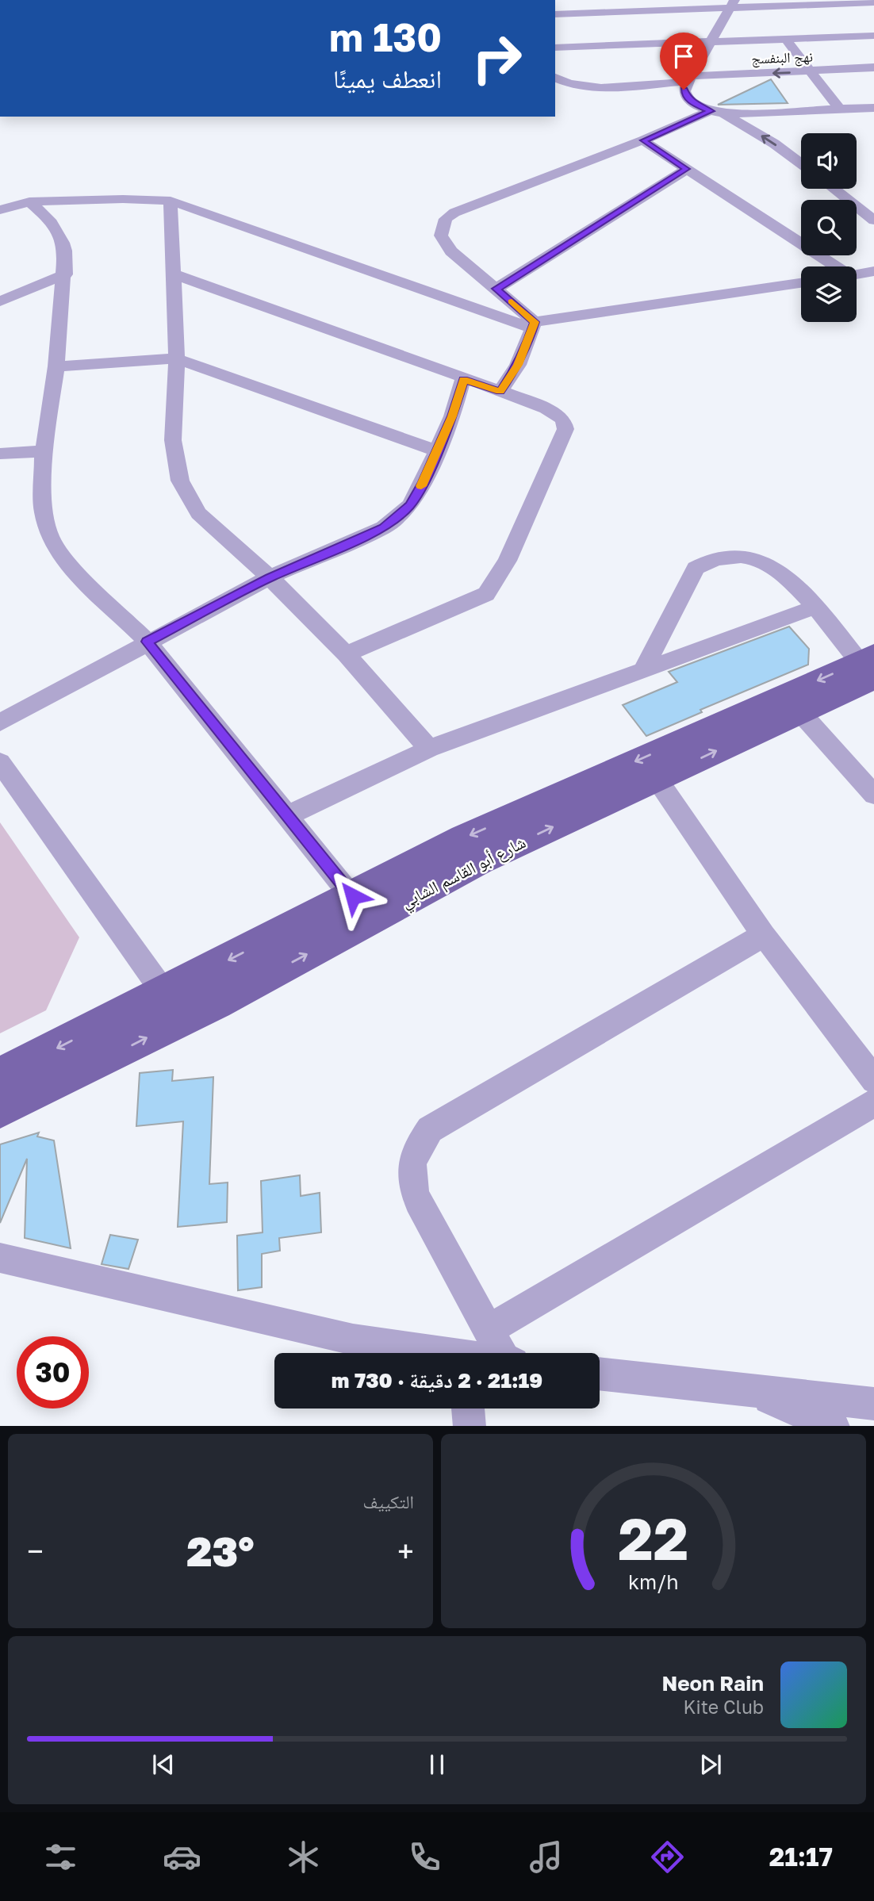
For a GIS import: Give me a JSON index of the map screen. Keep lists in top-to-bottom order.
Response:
{
  "streets": {
    "main road": ["شارع أبو القاسم الشابي"],
    "street": ["نهج البنفسج"]
  },
  "page": {
    "turn": ["130 m", "انعطف يمينًا"],
    "limit": "30",
    "trip": "21:19 · 2 دقيقة · 730 m",
    "tile": "التكييف",
    "heat": ["−", "23°", "+"],
    "song": ["Neon Rain", "Kite Club"],
    "tabs": "21:17",
    "gauge": ["22", "km/h"]
  }
}
